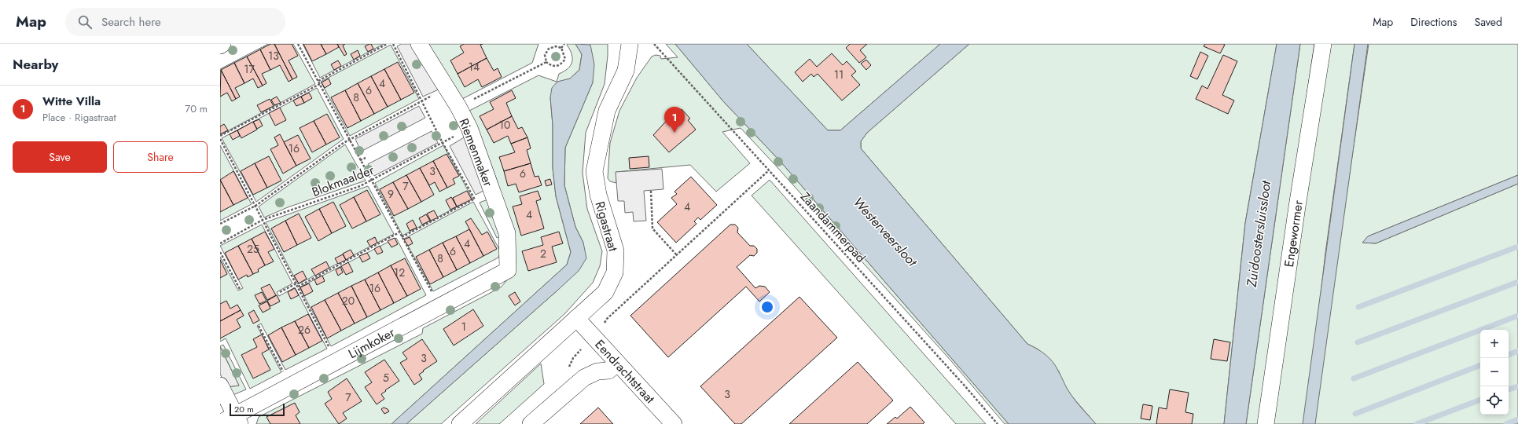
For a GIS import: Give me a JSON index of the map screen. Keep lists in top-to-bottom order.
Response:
{
  "streets": {
    "street": [
      "Riemenmaker",
      "Rigastraat",
      "Engewormer",
      "Lijmkoker",
      "Eendrachtstraat"
    ],
    "path": ["Blokmaalder", "Zaandammerpad"]
  },
  "crossings": [
    ["Riemenmaker", "Blokmaalder"],
    ["Riemenmaker", "Lijmkoker"],
    ["Rigastraat", "Eendrachtstraat"]
  ],
  "water": ["Westerveersloot", "Zuidoostersluissloot"],
  "house_numbers": [
    "13",
    "14",
    "17",
    "11",
    "4",
    "6",
    "8",
    "10",
    "16",
    "3",
    "6",
    "7",
    "9",
    "4",
    "4",
    "4",
    "25",
    "6",
    "2",
    "8",
    "12",
    "16",
    "20",
    "1",
    "26",
    "3",
    "5",
    "3",
    "7"
  ],
  "scale_bar": "20 m",
  "page": {
    "header": "Map",
    "search": "Search here",
    "nav": ["Map", "Directions", "Saved"],
    "heading": "Nearby",
    "list": [
      {
        "mark": "1",
        "name": "Witte Villa",
        "note": "Place · Rigastraat",
        "value": "70 m"
      }
    ],
    "pins": "1",
    "buttons": ["Save", "Share"],
    "map_buttons": ["+", "−"],
    "scale": "20 m"
  }
}
